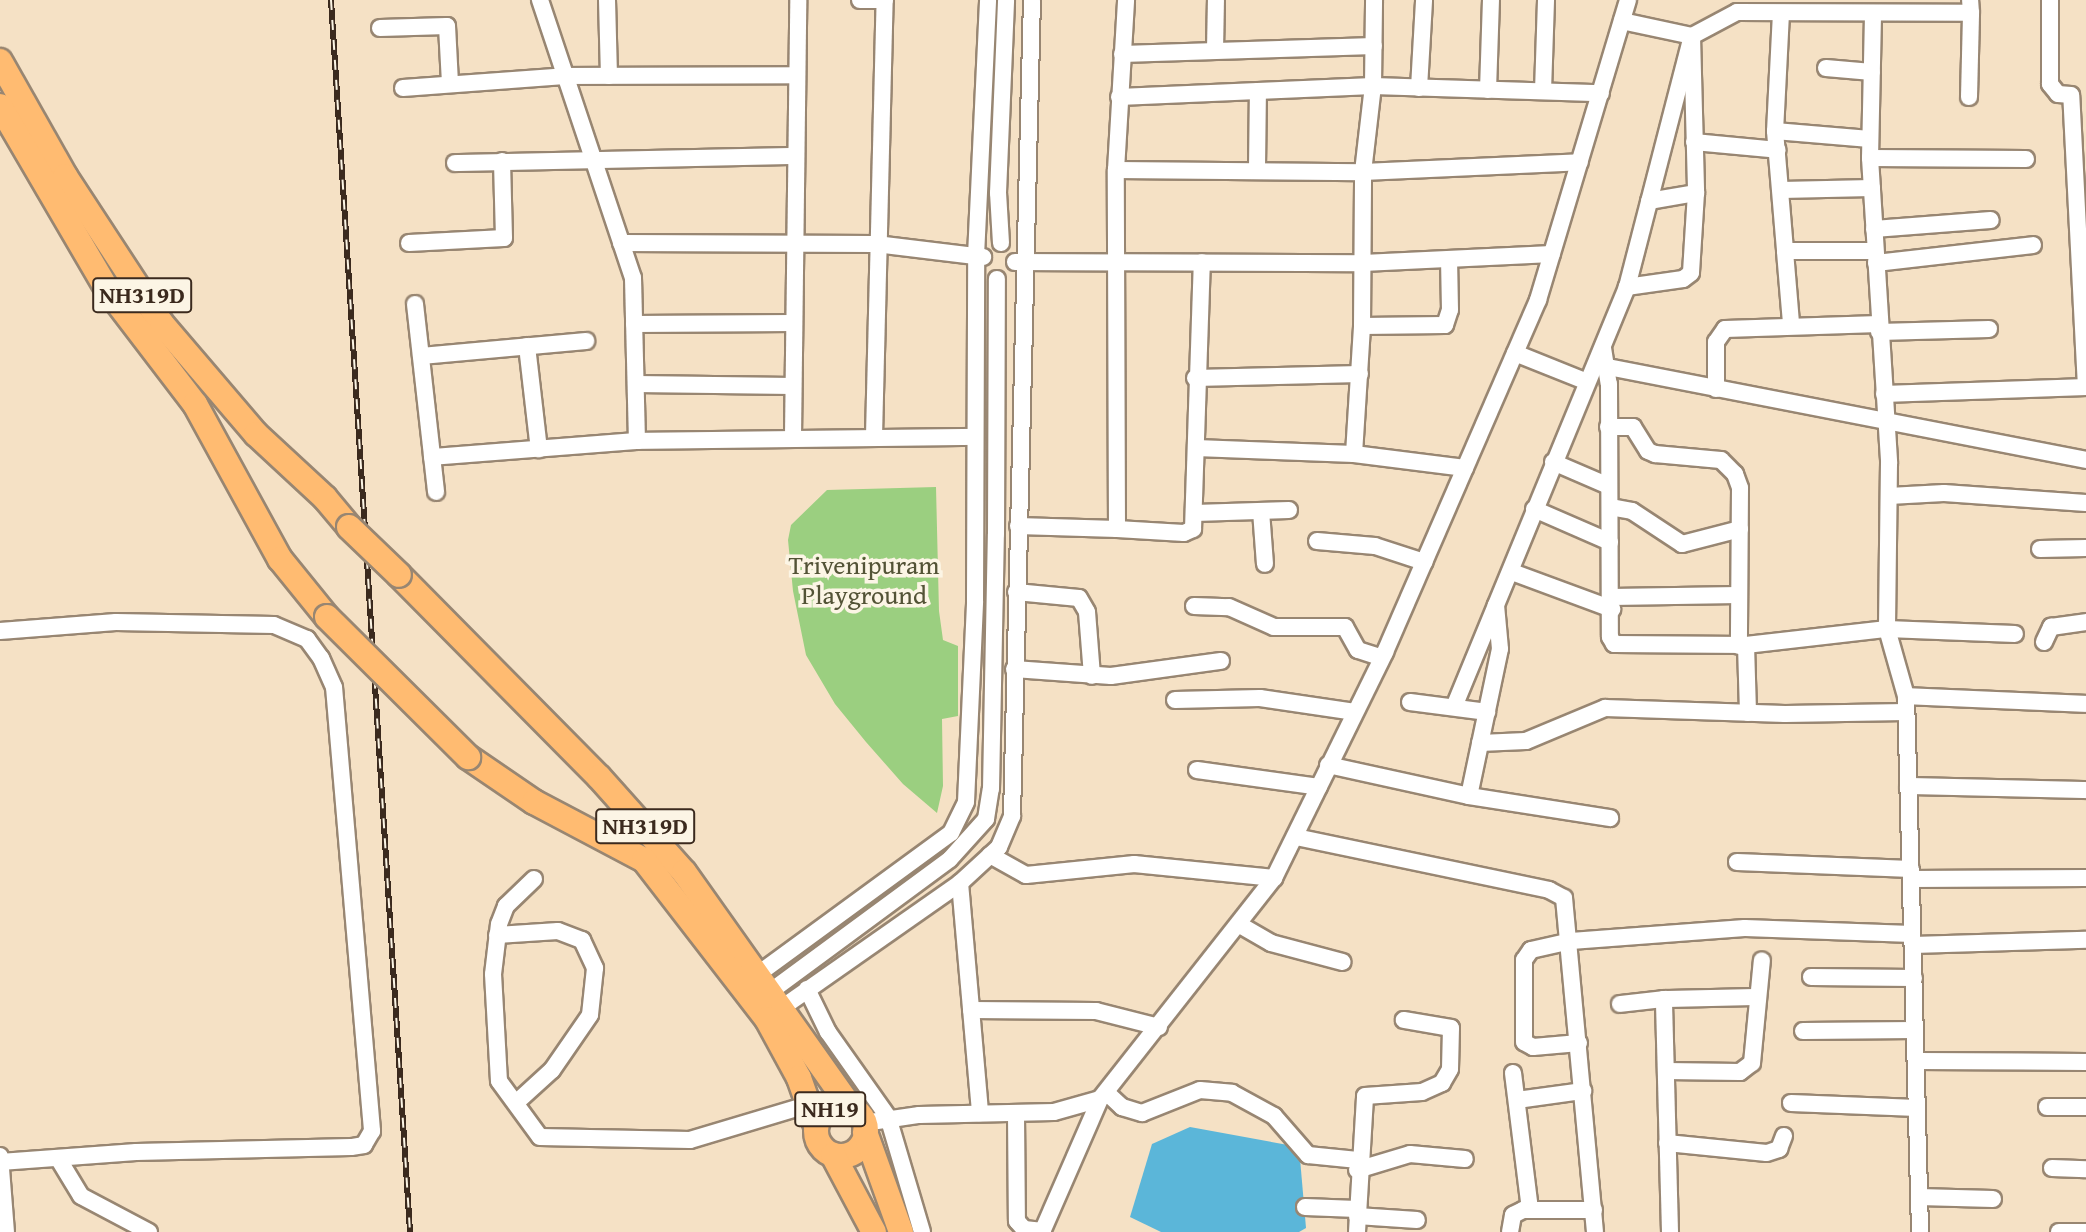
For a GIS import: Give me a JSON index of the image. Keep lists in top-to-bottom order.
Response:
{
  "streets": {
    "highway": ["NH319D", "NH19"]
  },
  "crossings": [
    ["NH319D", "NH19"]
  ],
  "parks": ["Trivenipuram Playground"]
}
